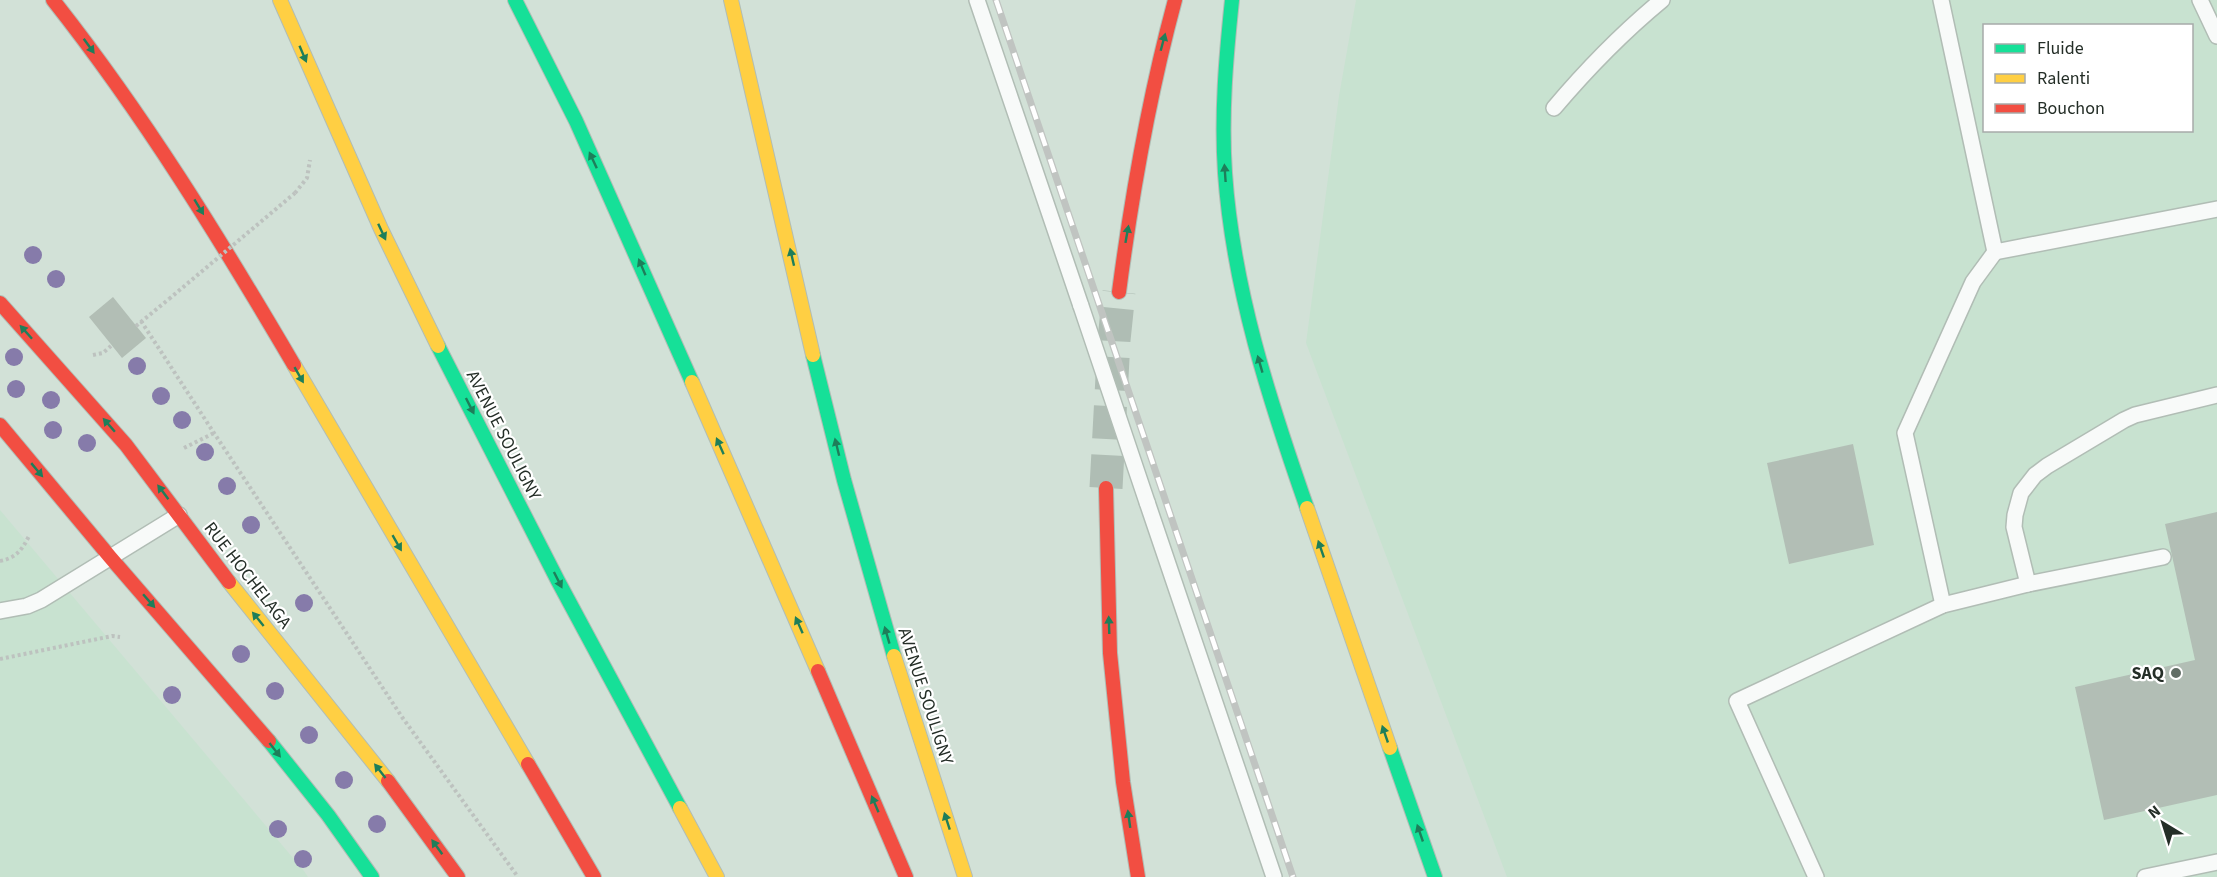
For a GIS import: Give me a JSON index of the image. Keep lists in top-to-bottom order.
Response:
{
  "streets": {
    "main road": ["AVENUE SOULIGNY", "RUE HOCHELAGA"]
  },
  "places": ["SAQ"],
  "legend": ["Fluide", "Ralenti", "Bouchon"],
  "north": "top left"
}
